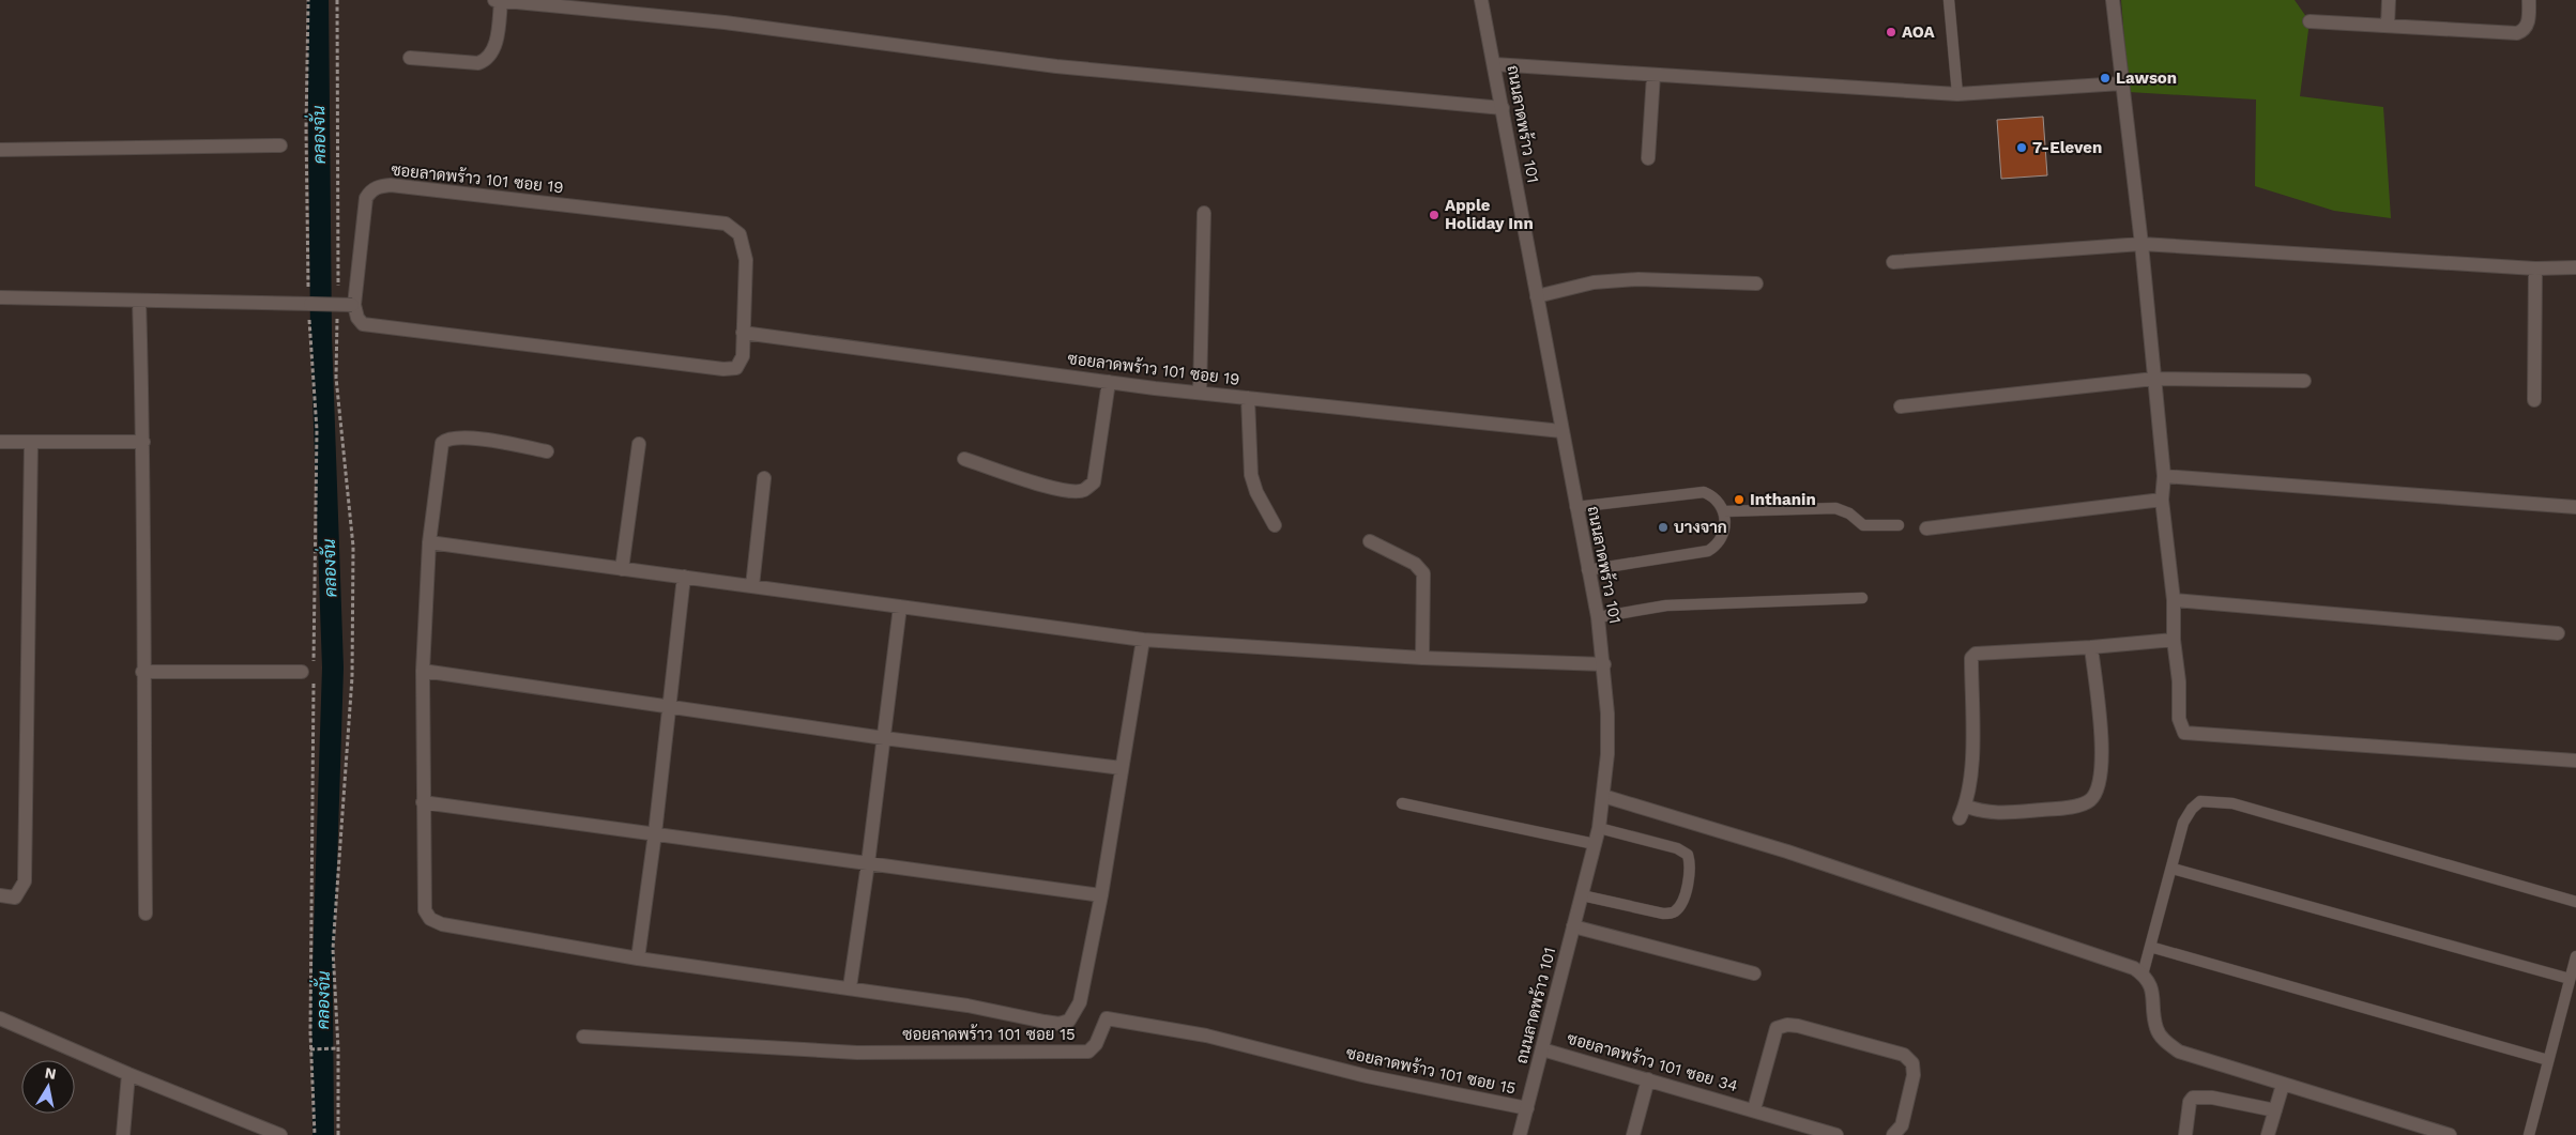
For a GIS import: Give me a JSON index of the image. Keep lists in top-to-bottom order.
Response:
{
  "streets": {
    "street": [
      "ถนนลาดพร้าว 101",
      "ซอยลาดพร้าว 101 ซอย 19",
      "ซอยลาดพร้าว 101 ซอย 15",
      "ซอยลาดพร้าว 101 ซอย 34"
    ]
  },
  "crossings": [
    ["ถนนลาดพร้าว 101", "ซอยลาดพร้าว 101 ซอย 19"],
    ["ถนนลาดพร้าว 101", "ซอยลาดพร้าว 101 ซอย 15"],
    ["ถนนลาดพร้าว 101", "ซอยลาดพร้าว 101 ซอย 34"]
  ],
  "water": ["คลองจั่น"],
  "places": [
    "AOA",
    "Lawson",
    "7-Eleven",
    "Apple Holiday Inn",
    "Inthanin",
    "บางจาก"
  ],
  "north": "top"
}
